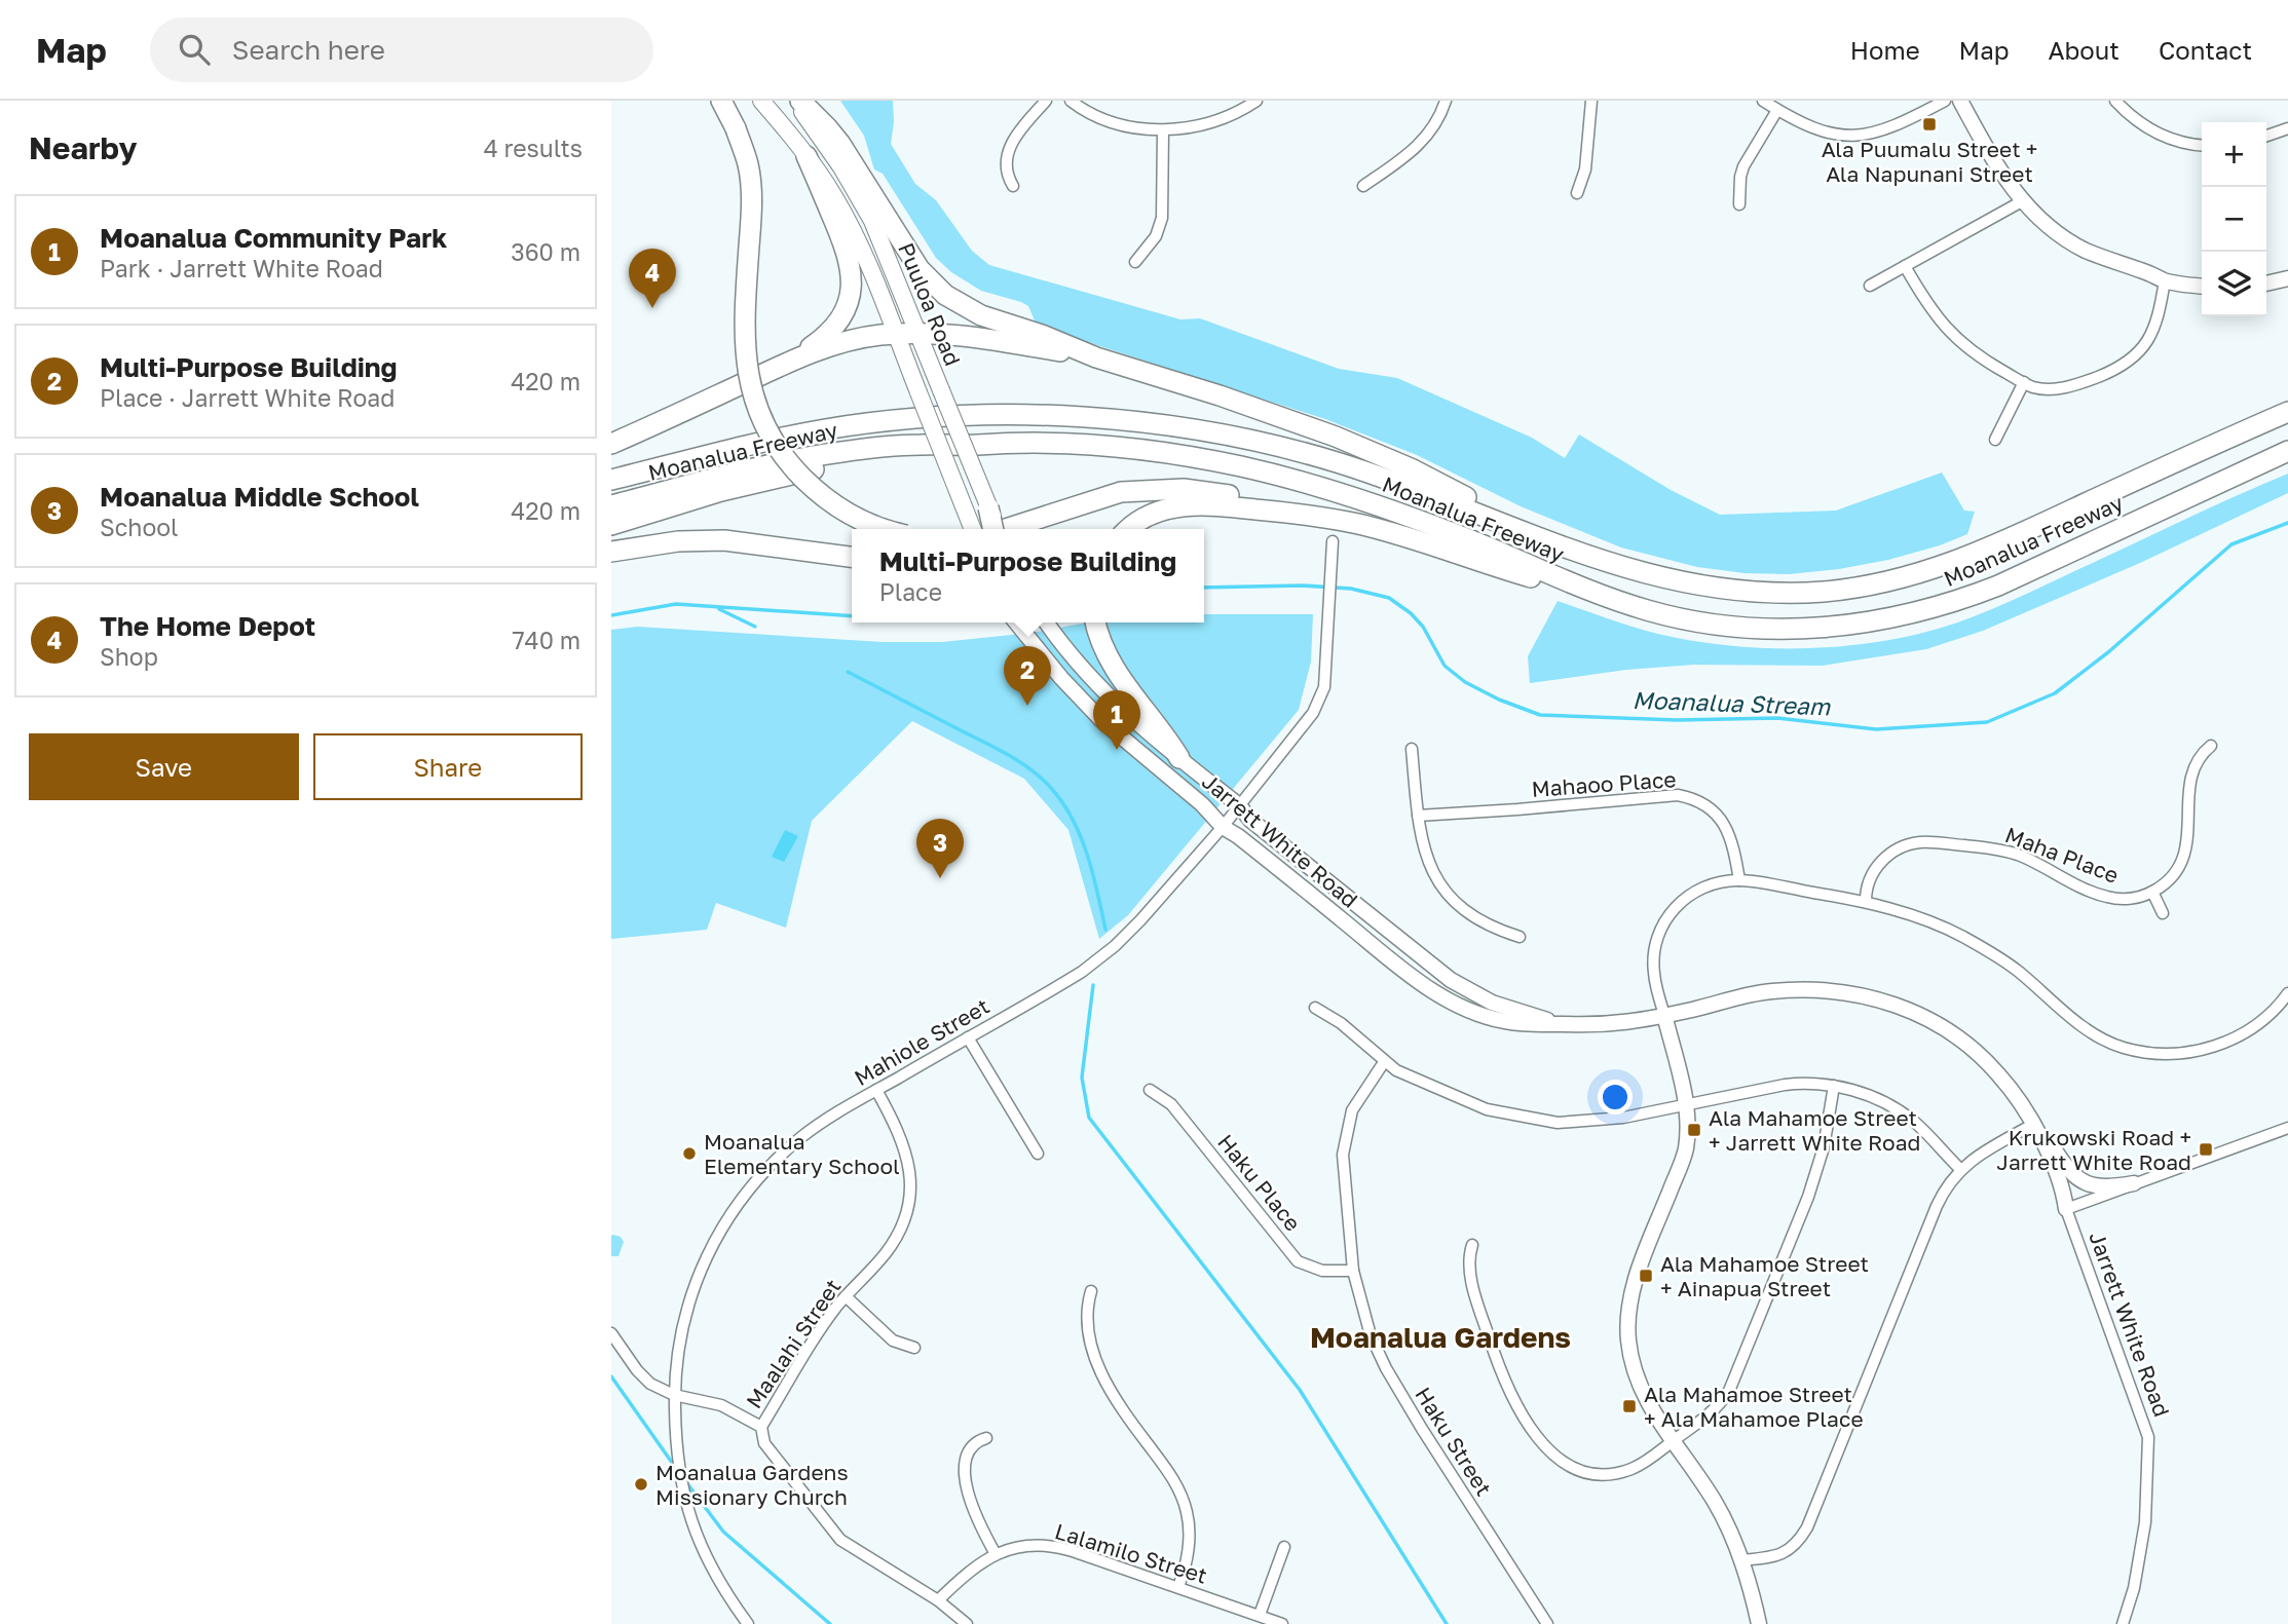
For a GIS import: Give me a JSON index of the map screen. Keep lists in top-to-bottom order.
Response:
{
  "streets": {
    "highway": ["Moanalua Freeway"],
    "main road": ["Puuloa Road"],
    "street": [
      "Mahaoo Place",
      "Jarrett White Road",
      "Maha Place",
      "Mahiole Street",
      "Haku Place",
      "Maalahi Street",
      "Haku Street",
      "Lalamilo Street"
    ]
  },
  "crossings": [
    ["Jarrett White Road", "Mahiole Street"],
    ["Mahiole Street", "Maalahi Street"],
    ["Haku Place", "Haku Street"]
  ],
  "districts": ["Moanalua Gardens"],
  "water": ["Moanalua Stream"],
  "places": {
    "transit": [
      "Ala Puumalu Street + Ala Napunani Street",
      "Ala Mahamoe Street + Jarrett White Road",
      "Krukowski Road + Jarrett White Road",
      "Ala Mahamoe Street + Ainapua Street",
      "Ala Mahamoe Street + Ala Mahamoe Place"
    ],
    "other": ["Moanalua Elementary School", "Moanalua Gardens Missionary Church"]
  },
  "page": {
    "header": "Map",
    "search": "Search here",
    "nav": [
      "Home",
      "Map",
      "About",
      "Contact"
    ],
    "heading": ["Nearby", "4 results"],
    "map_buttons": ["+", "−"],
    "list": [
      {
        "mark": "1",
        "name": "Moanalua Community Park",
        "note": "Park · Jarrett White Road",
        "value": "360 m"
      },
      {
        "mark": "2",
        "name": "Multi-Purpose Building",
        "note": "Place · Jarrett White Road",
        "value": "420 m"
      },
      {
        "mark": "3",
        "name": "Moanalua Middle School",
        "note": "School",
        "value": "420 m"
      },
      {
        "mark": "4",
        "name": "The Home Depot",
        "note": "Shop",
        "value": "740 m"
      }
    ],
    "pins": [
      "4",
      "2",
      "1",
      "3"
    ],
    "popup": ["Multi-Purpose Building", "Place"],
    "buttons": ["Save", "Share"]
  }
}
